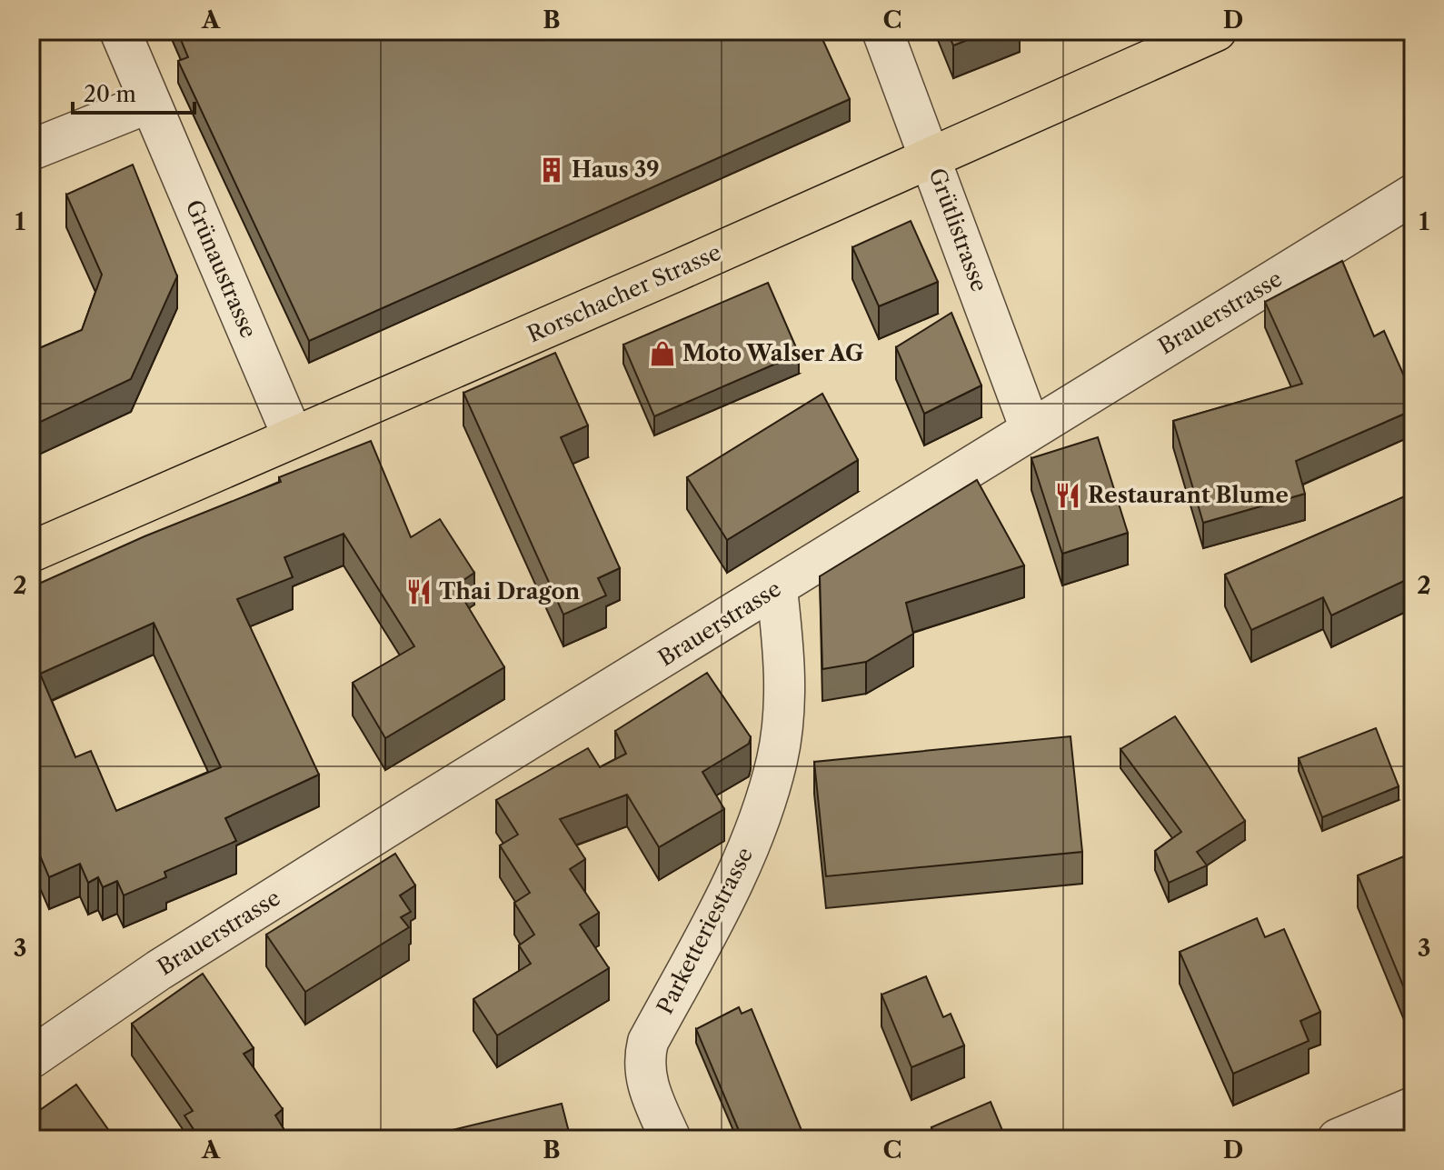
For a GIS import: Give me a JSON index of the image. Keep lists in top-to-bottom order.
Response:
{
  "streets": {
    "main road": ["Rorschacher Strasse"],
    "street": [
      "Grütlistrasse",
      "Grünaustrasse",
      "Brauerstrasse",
      "Parketteriestrasse"
    ]
  },
  "crossings": [
    ["Grütlistrasse", "Rorschacher Strasse"],
    ["Grütlistrasse", "Brauerstrasse"],
    ["Grünaustrasse", "Rorschacher Strasse"],
    ["Brauerstrasse", "Parketteriestrasse"]
  ],
  "places": {
    "building": ["Haus 39"],
    "shop": ["Moto Walser AG"],
    "restaurant": ["Restaurant Blume", "Thai Dragon"]
  },
  "scale_bar": "20 m",
  "grid": {
    "columns": [
      "A",
      "B",
      "C",
      "D"
    ],
    "rows": ["1", "2", "3"]
  }
}
